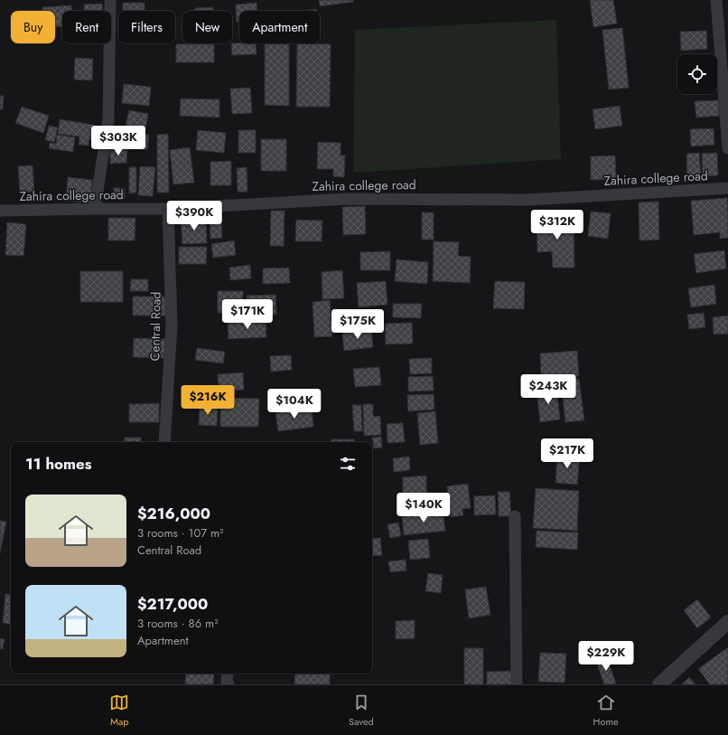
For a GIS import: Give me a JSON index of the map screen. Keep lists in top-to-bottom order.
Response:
{
  "streets": {
    "street": ["Zahira college road", "Central Road"]
  },
  "crossings": [
    ["Zahira college road", "Central Road"]
  ],
  "page": {
    "chip": [
      "Buy",
      "Rent",
      "Filters",
      "New",
      "Apartment"
    ],
    "price": [
      "$303K",
      "$390K",
      "$312K",
      "$171K",
      "$175K",
      "$243K",
      "$216K",
      "$104K",
      "$217K",
      "$140K",
      "$229K"
    ],
    "heading": "11 homes",
    "list": [
      {
        "name": "$216,000",
        "note": "3 rooms · 107 m² · Central Road"
      },
      {
        "name": "$217,000",
        "note": "3 rooms · 86 m² · Apartment"
      }
    ],
    "tabs": ["Map", "Saved", "Home"]
  }
}
